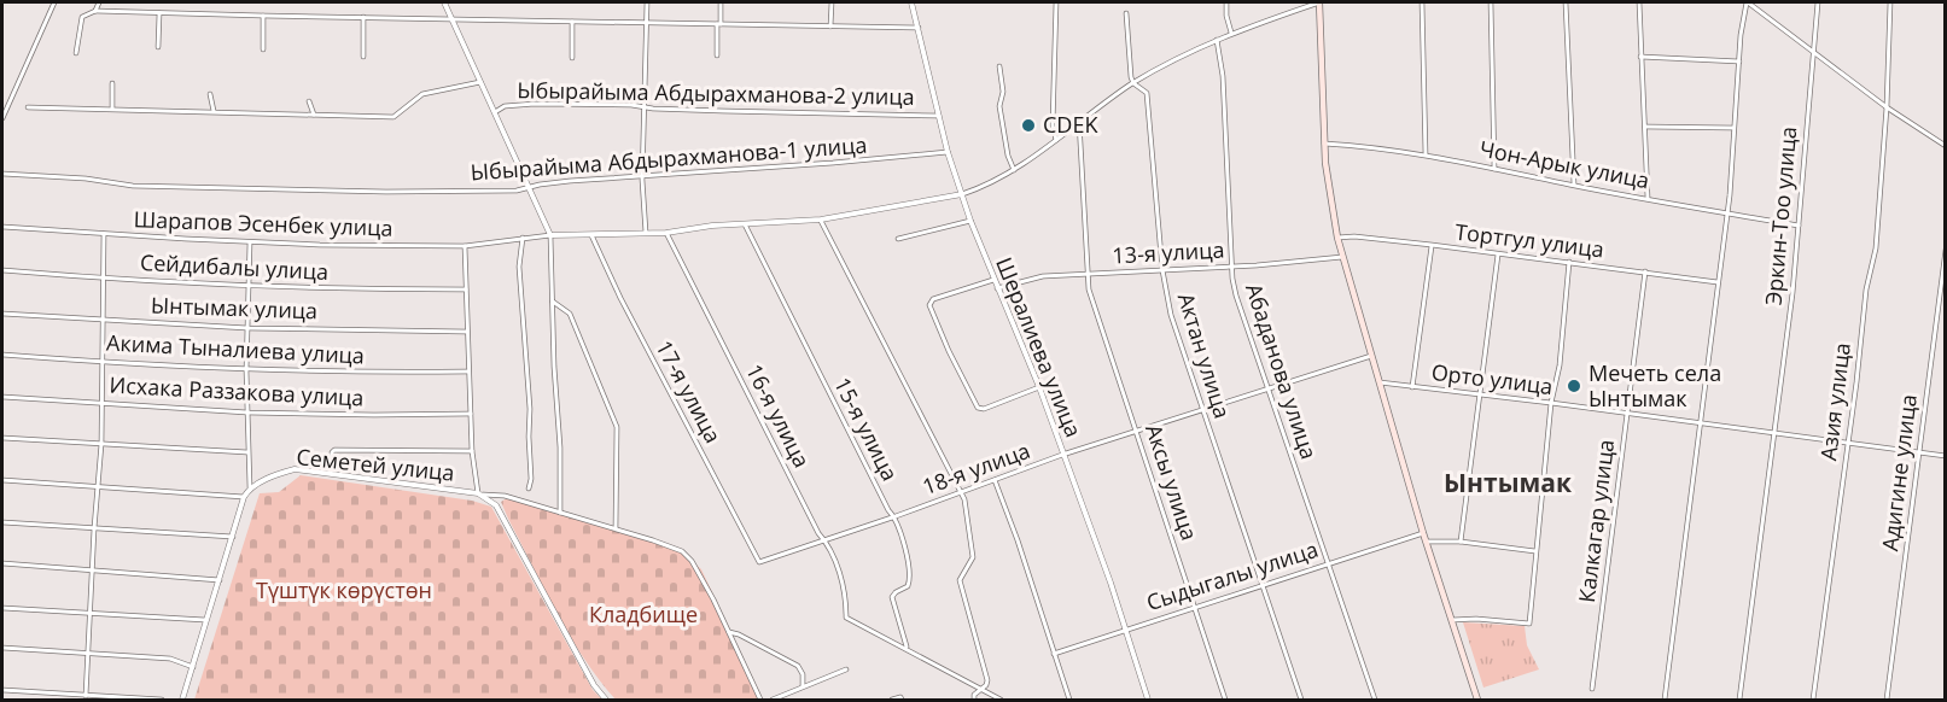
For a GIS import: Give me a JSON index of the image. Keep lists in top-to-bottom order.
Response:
{
  "streets": {
    "street": [
      "Ыбырайыма Абдырахманова-2 улица",
      "Ыбырайыма Абдырахманова-1 улица",
      "Чон-Арык улица",
      "Эркин-Тоо улица",
      "Шарапов Эсенбек улица",
      "Тортгул улица",
      "13-я улица",
      "Сейдибалы улица",
      "Ынтымак улица",
      "Шералиева улица",
      "Акима Тыналиева улица",
      "Актан улица",
      "Абаданова улица",
      "Орто улица",
      "Исхака Раззакова улица",
      "17-я улица",
      "Азия улица",
      "16-я улица",
      "15-я улица",
      "Семетей улица",
      "18-я улица",
      "Адигине улица",
      "Аксы улица",
      "Калкагар улица",
      "Сыдыгалы улица"
    ]
  },
  "crossings": [
    ["Ыбырайыма Абдырахманова-2 улица", "Шералиева улица"],
    ["Ыбырайыма Абдырахманова-1 улица", "Шералиева улица"],
    ["Чон-Арык улица", "Эркин-Тоо улица"],
    ["Эркин-Тоо улица", "Орто улица"],
    ["Тортгул улица", "Калкагар улица"],
    ["13-я улица", "Шералиева улица"],
    ["13-я улица", "Актан улица"],
    ["13-я улица", "Абаданова улица"],
    ["13-я улица", "Аксы улица"],
    ["Шералиева улица", "18-я улица"],
    ["Шералиева улица", "Сыдыгалы улица"],
    ["Актан улица", "18-я улица"],
    ["Актан улица", "Сыдыгалы улица"],
    ["Абаданова улица", "18-я улица"],
    ["Абаданова улица", "Сыдыгалы улица"],
    ["Орто улица", "Азия улица"],
    ["Орто улица", "Адигине улица"],
    ["Орто улица", "Калкагар улица"],
    ["17-я улица", "18-я улица"],
    ["16-я улица", "15-я улица"],
    ["16-я улица", "18-я улица"],
    ["15-я улица", "18-я улица"],
    ["18-я улица", "Аксы улица"],
    ["Аксы улица", "Сыдыгалы улица"]
  ],
  "districts": ["Ынтымак"],
  "parks": ["Түштүк көрүстөн", "Кладбище"],
  "places": ["CDEK", "Мечеть села Ынтымак"]
}
